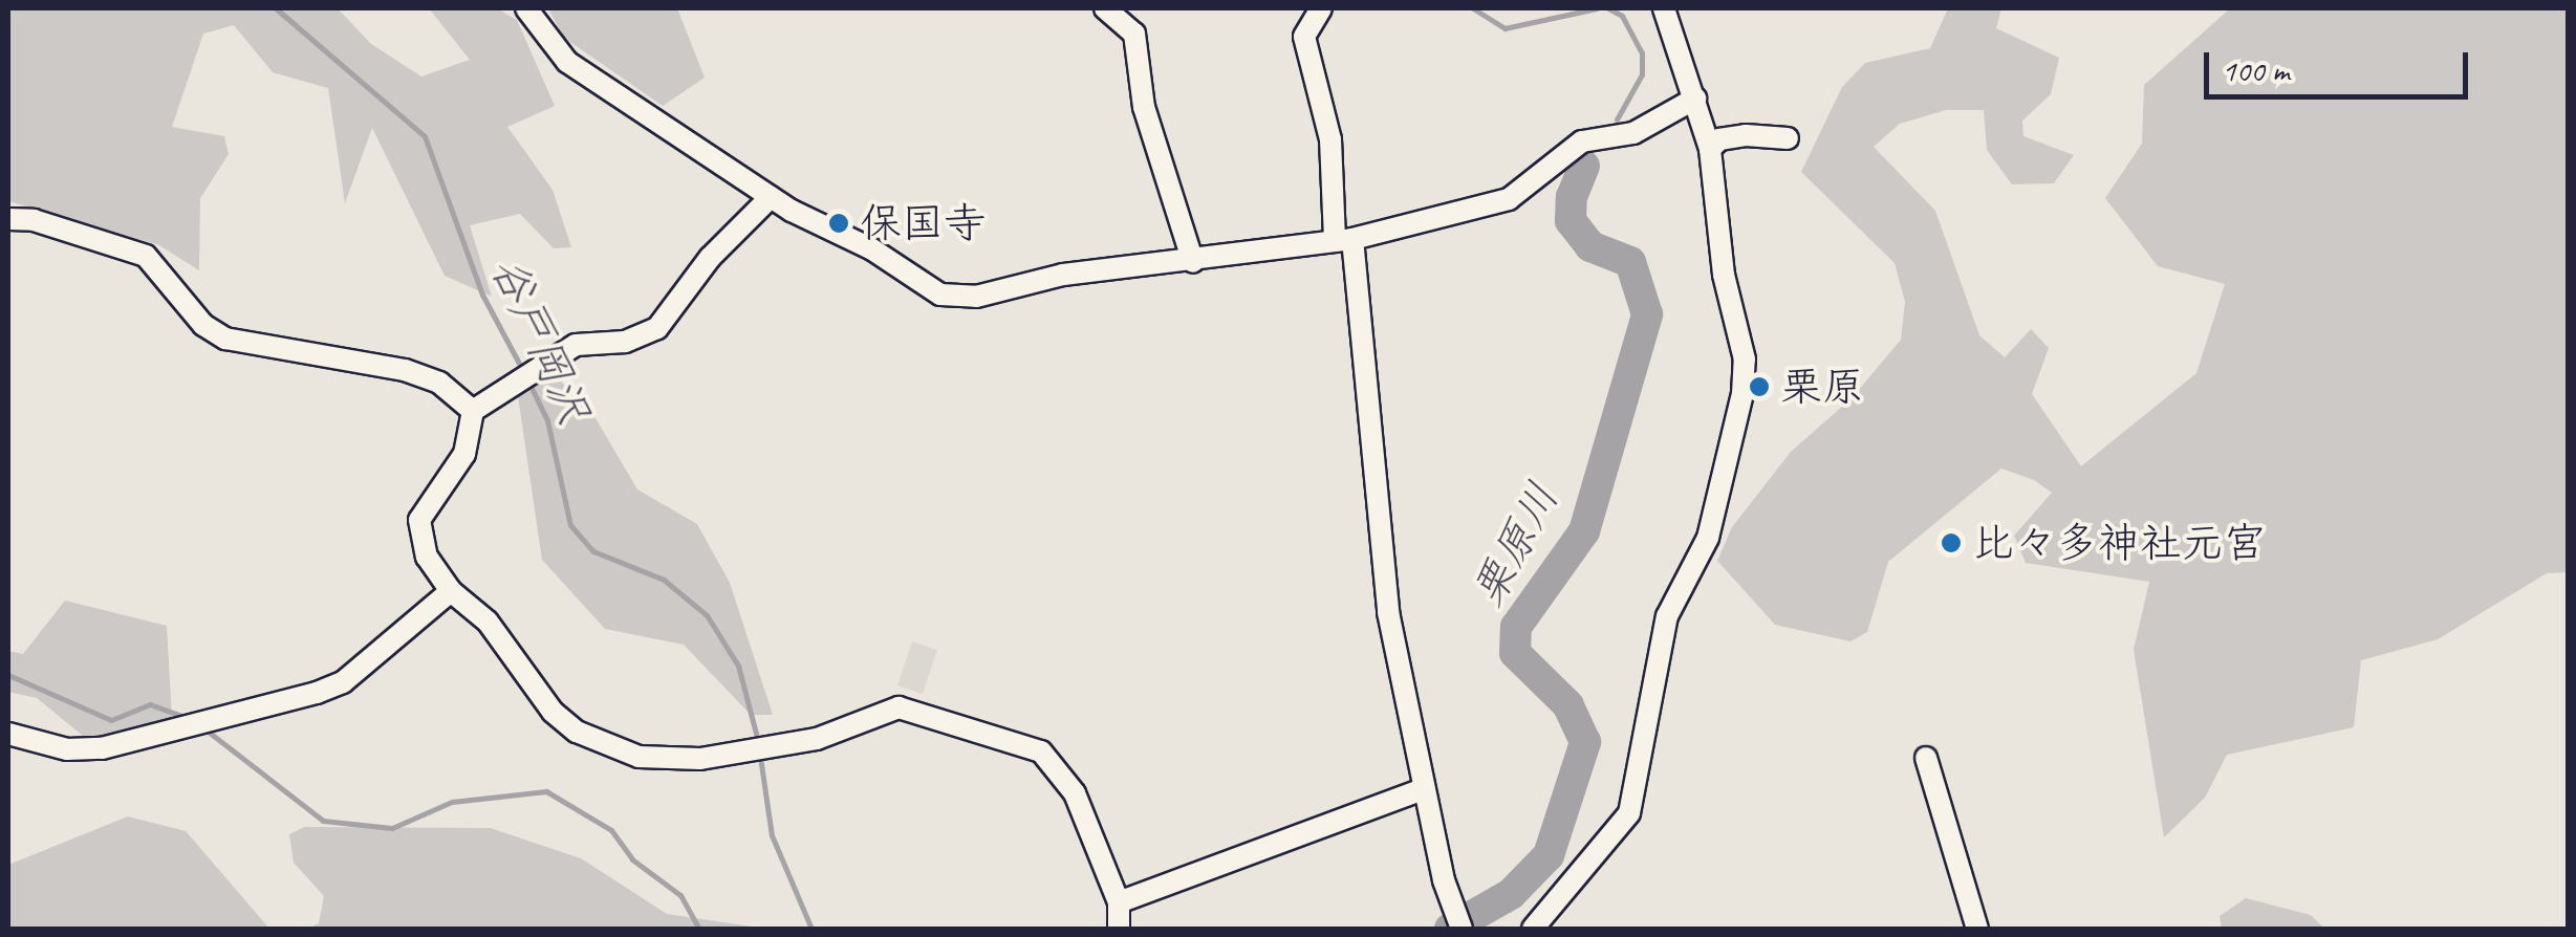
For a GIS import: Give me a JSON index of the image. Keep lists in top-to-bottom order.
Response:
{
  "water": ["谷戸岡沢", "栗原川"],
  "places": ["保国寺", "栗原", "比々多神社元宮"],
  "scale_bar": "100 m"
}
